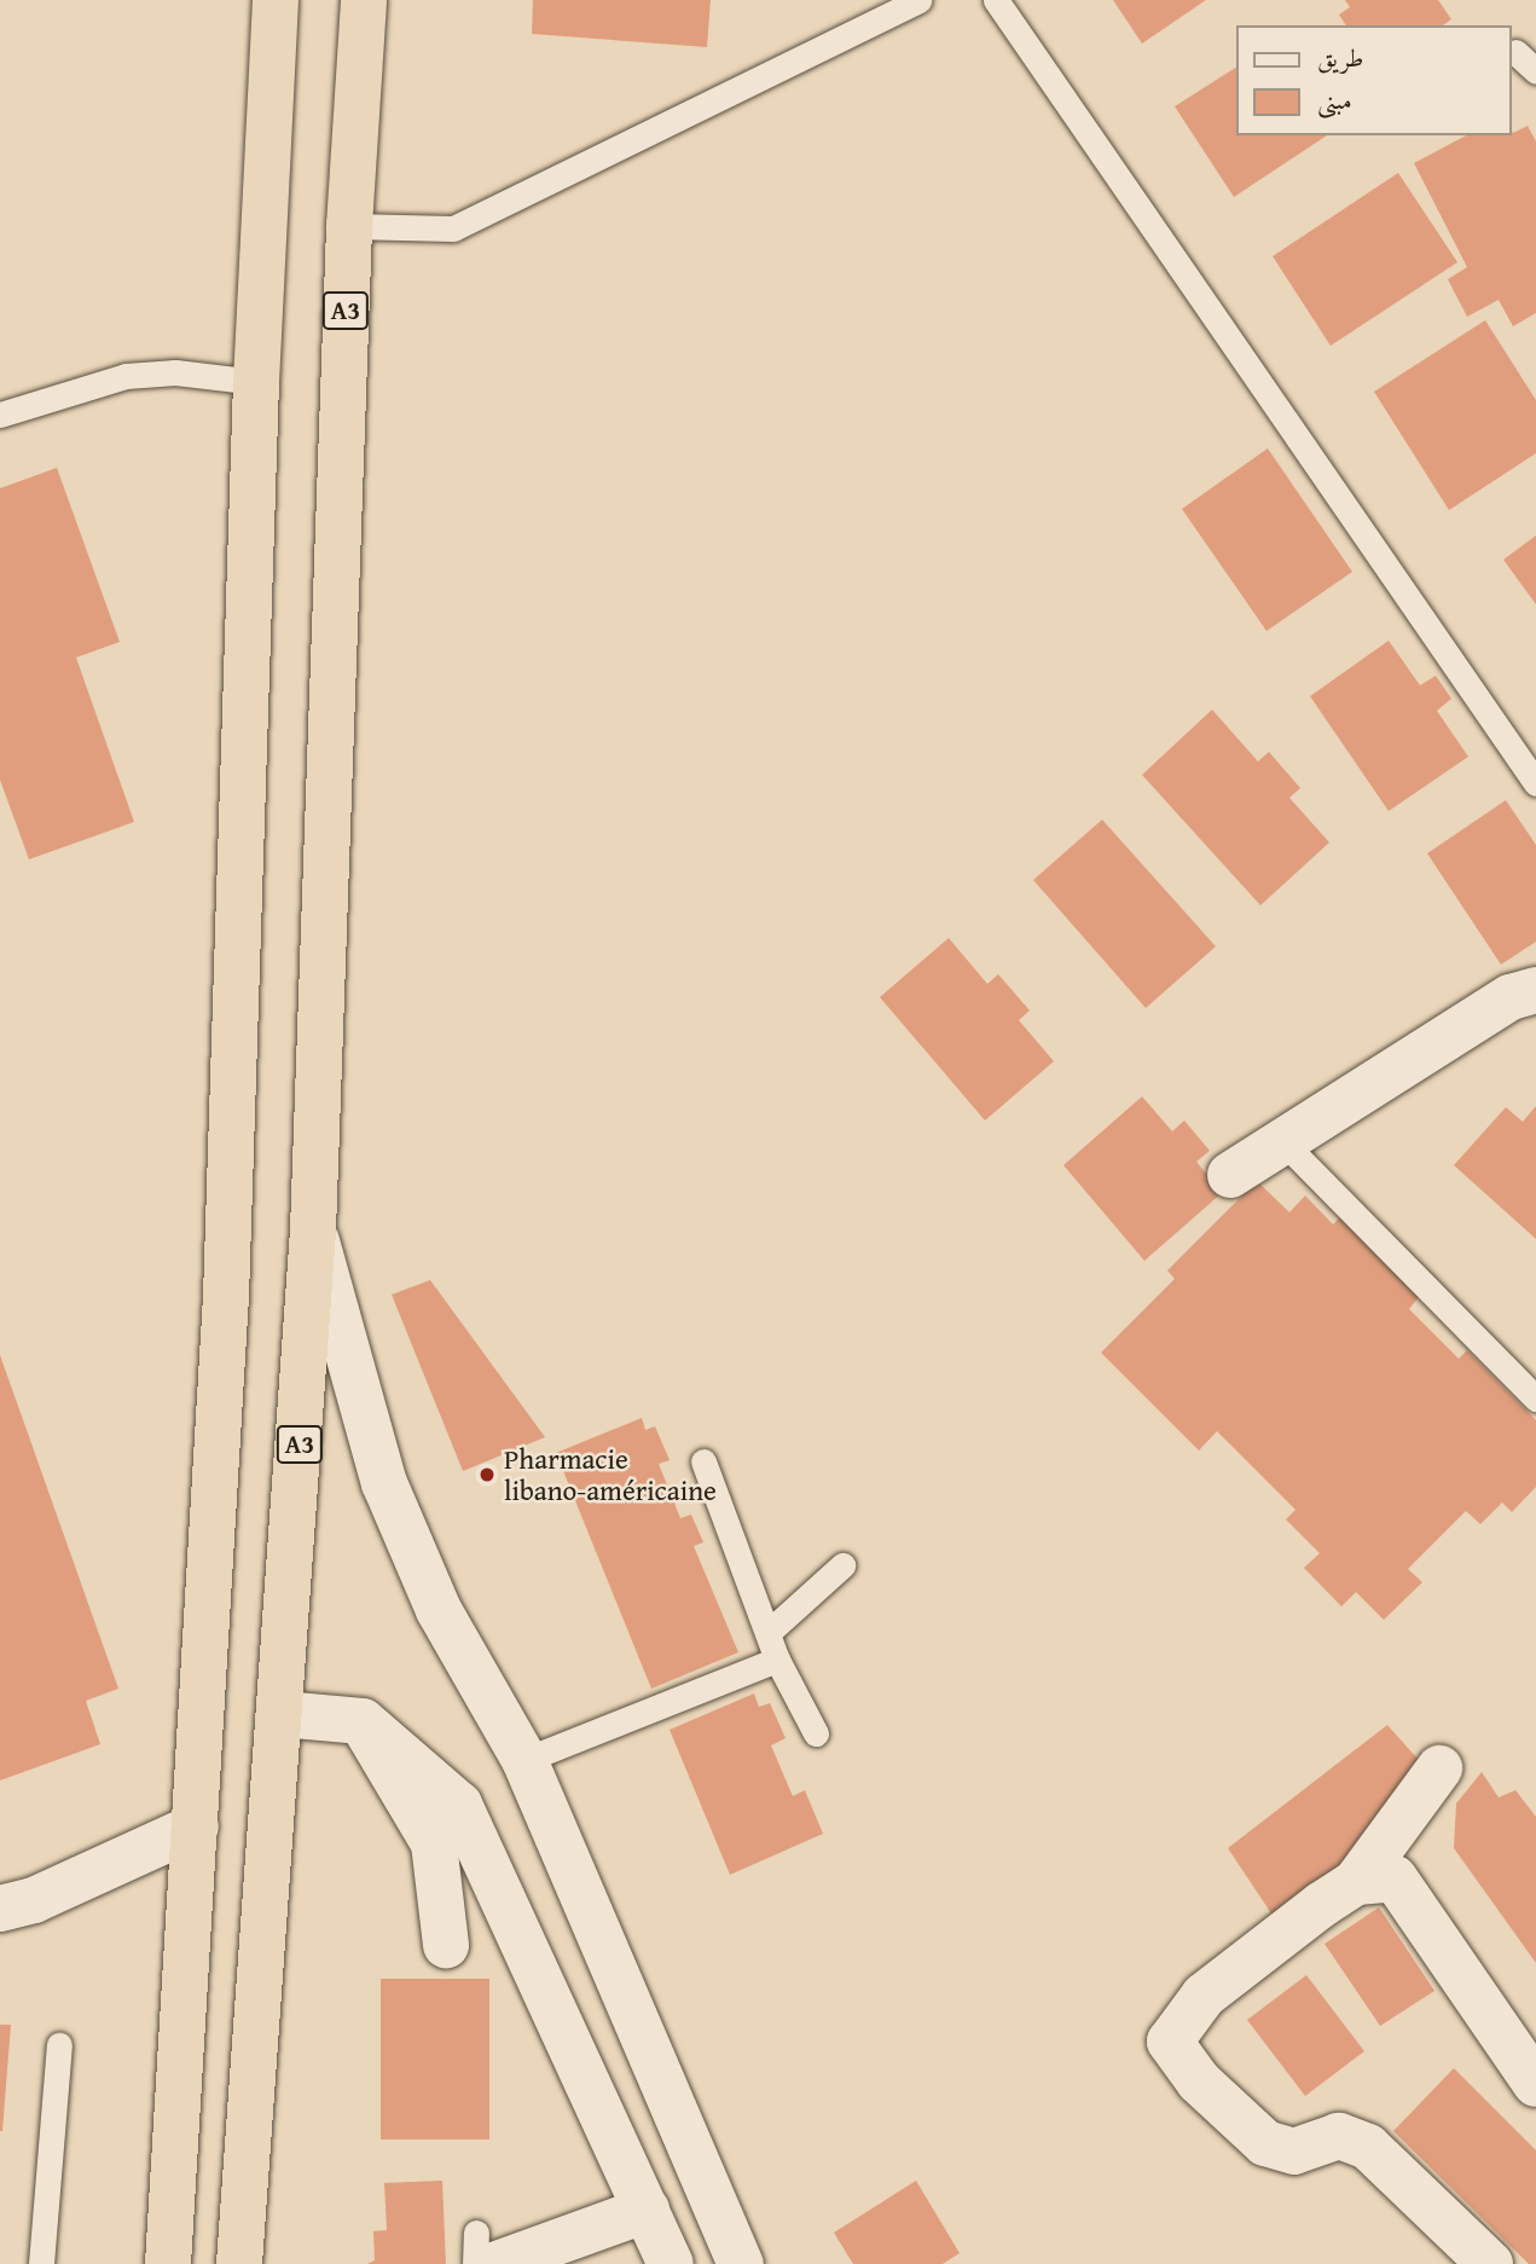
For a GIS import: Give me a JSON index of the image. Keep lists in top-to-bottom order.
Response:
{
  "streets": {
    "highway": ["A3"]
  },
  "places": ["Pharmacie libano-américaine"],
  "legend": ["طريق", "مبنى"]
}
